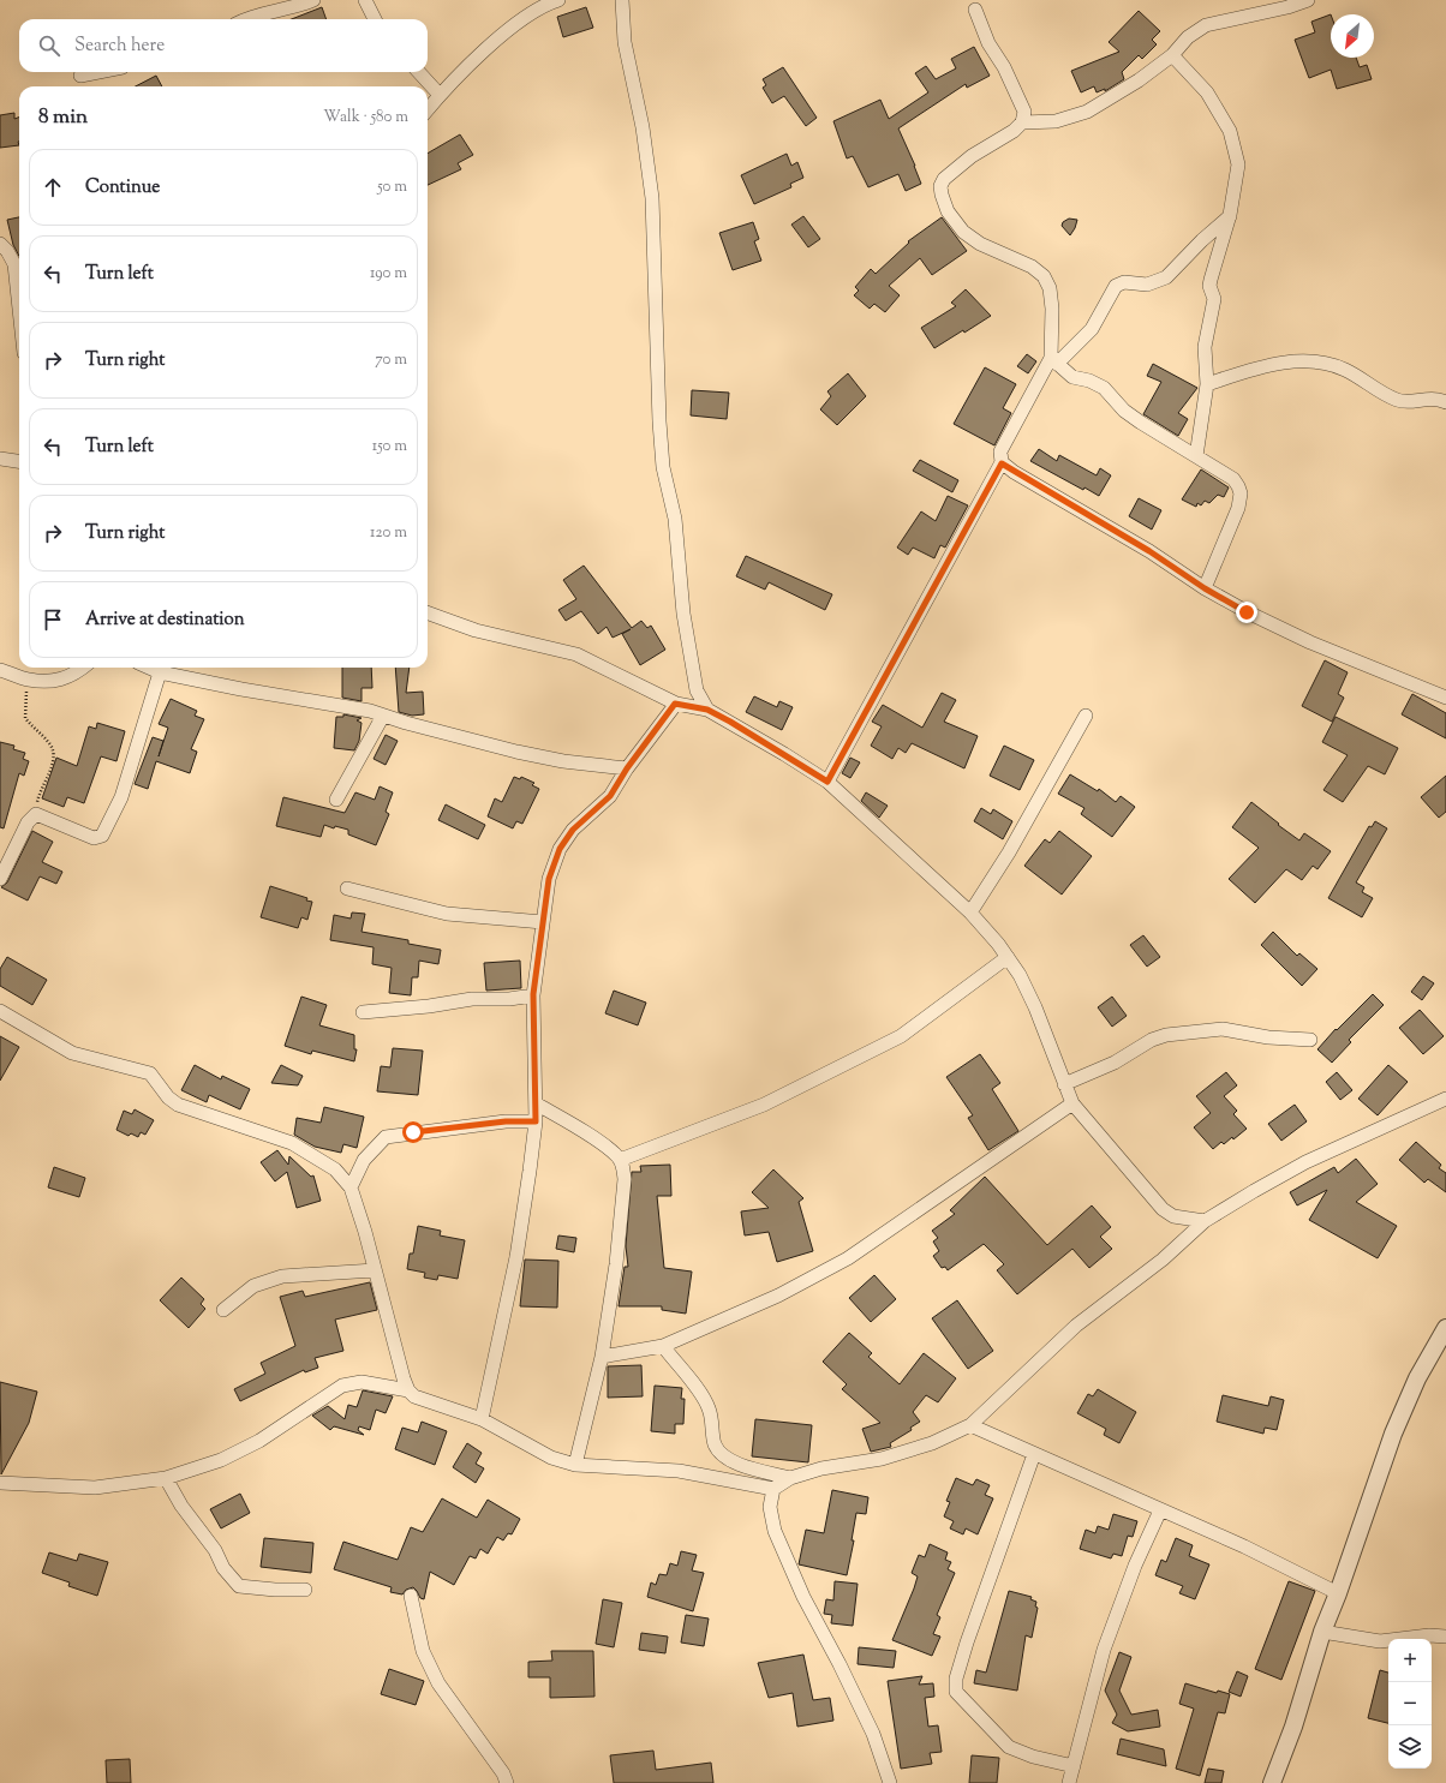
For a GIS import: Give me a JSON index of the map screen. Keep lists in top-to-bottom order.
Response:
{
  "north": "bottom left",
  "page": {
    "search": "Search here",
    "heading": ["8 min", "Walk · 580 m"],
    "list": [
      ["Continue", "50 m"],
      ["Turn left", "190 m"],
      ["Turn right", "70 m"],
      ["Turn left", "150 m"],
      ["Turn right", "120 m"],
      "Arrive at destination"
    ],
    "map_buttons": ["+", "−"]
  }
}
